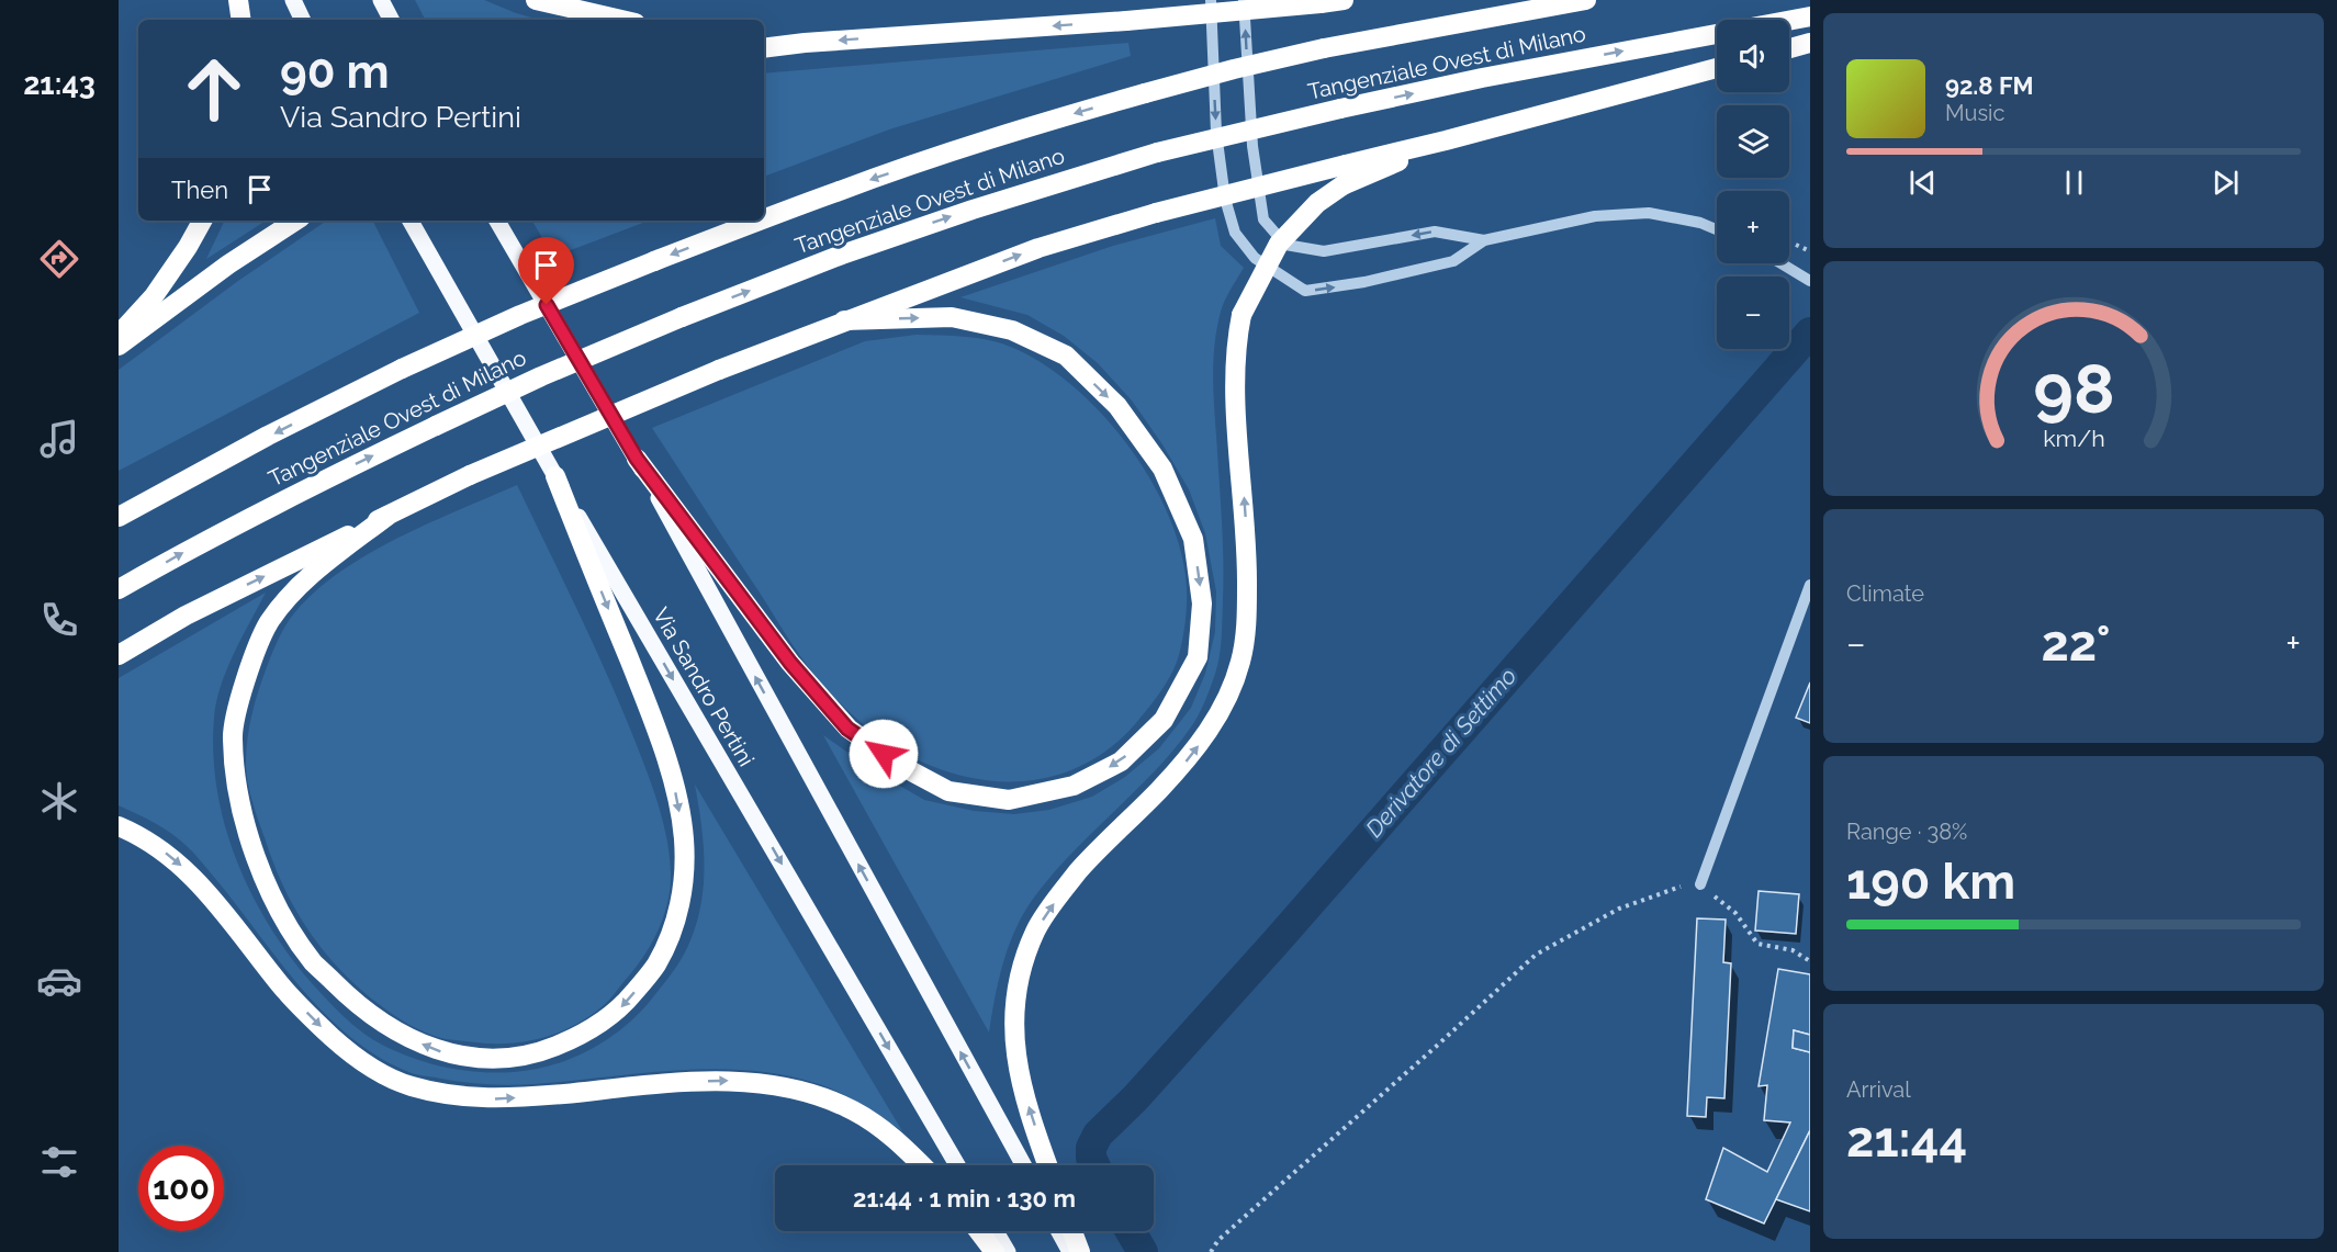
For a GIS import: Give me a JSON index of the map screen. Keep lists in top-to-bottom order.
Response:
{
  "streets": {
    "highway": ["Tangenziale Ovest di Milano"],
    "main road": ["Via Sandro Pertini"]
  },
  "water": ["Derivatore di Settimo"],
  "page": {
    "tabs": "21:43",
    "map_buttons": ["+", "−"],
    "turn": ["90 m", "Via Sandro Pertini"],
    "song": ["92.8 FM", "Music"],
    "then": "Then",
    "tile": [
      "Climate",
      ["Range · 38%", "190 km"],
      ["Arrival", "21:44"]
    ],
    "heat": ["−", "22°", "+"],
    "limit": "100",
    "trip": "21:44 · 1 min · 130 m",
    "gauge": ["98", "km/h"]
  }
}
